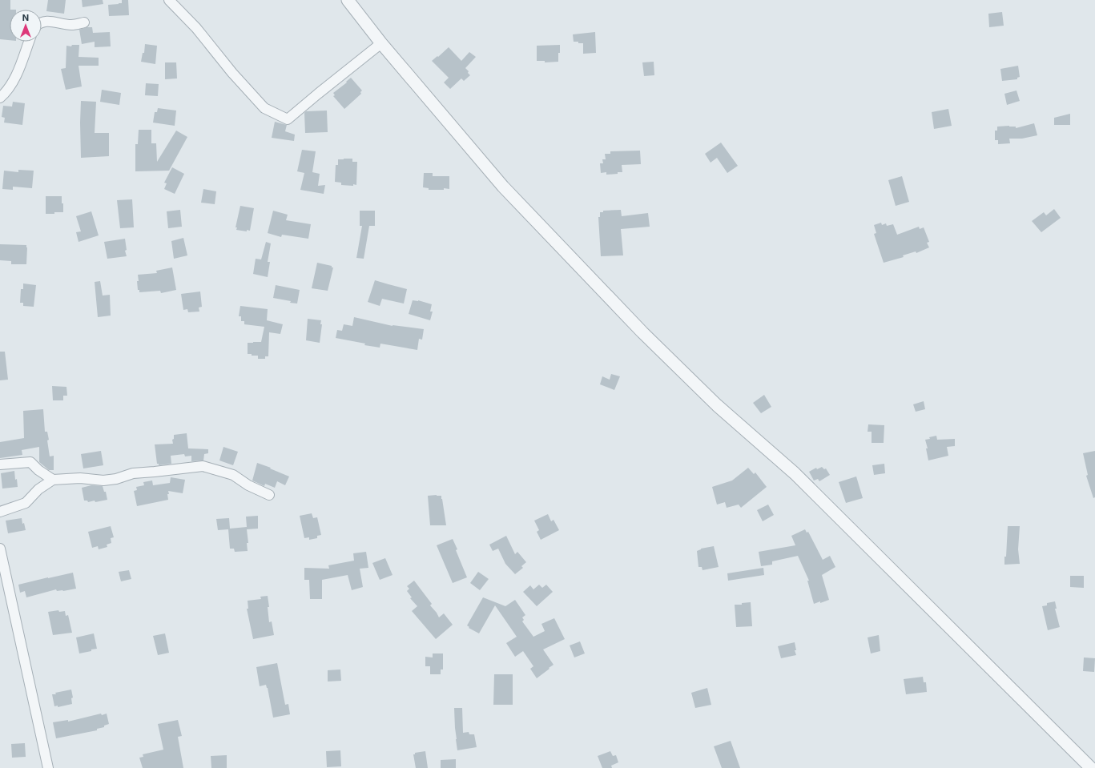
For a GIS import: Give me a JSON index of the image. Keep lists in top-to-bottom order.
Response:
{
  "north": "top"
}
